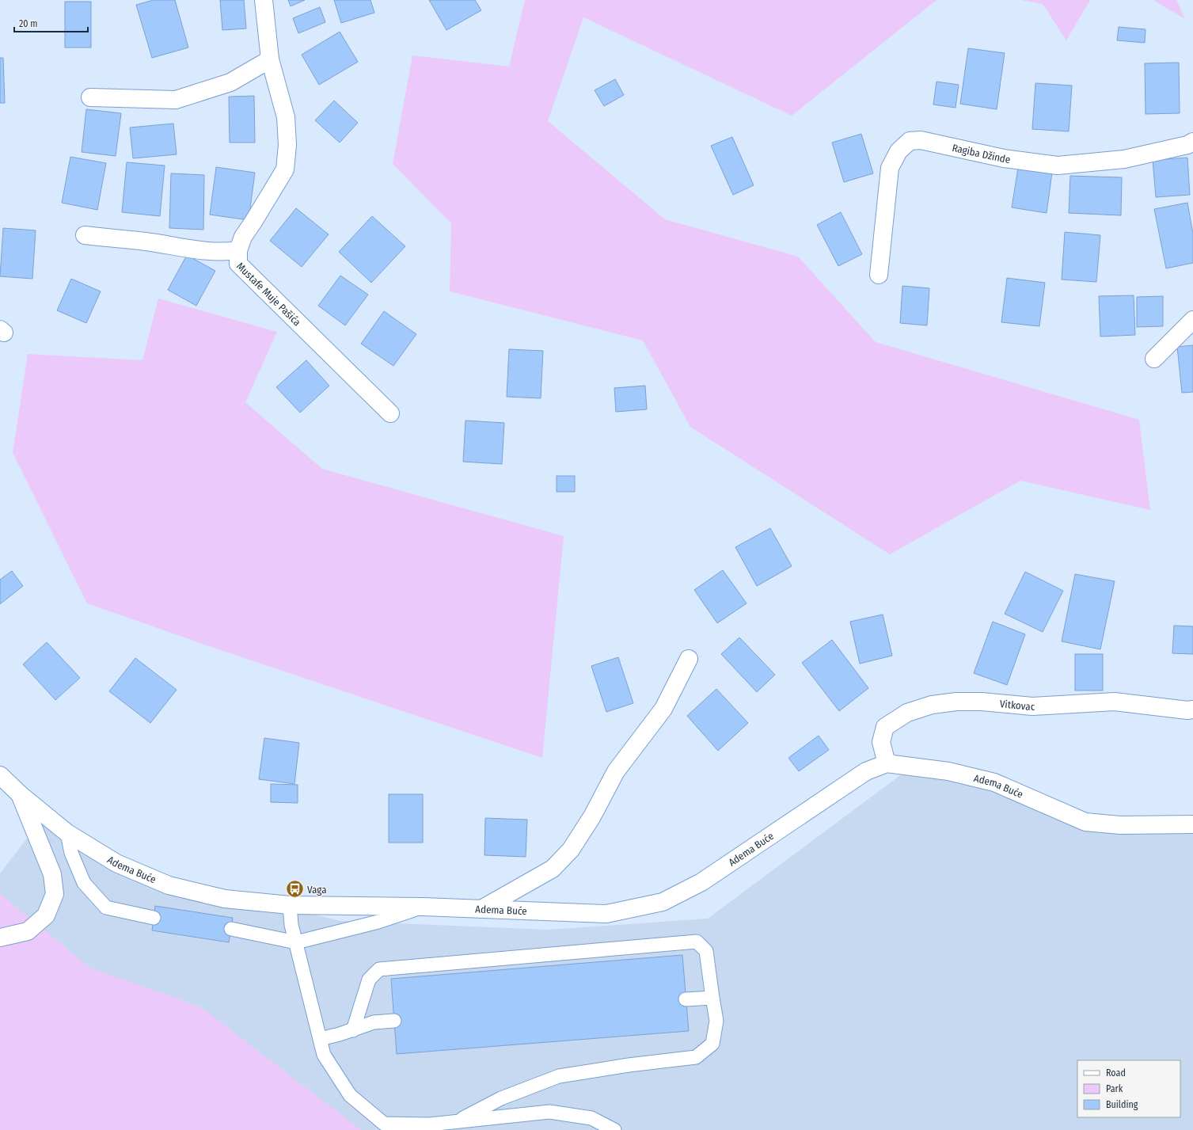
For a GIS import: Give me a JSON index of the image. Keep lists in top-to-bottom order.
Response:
{
  "streets": {
    "street": [
      "Ragiba Džinde",
      "Mustafe Muje Pašića",
      "Vitkovac",
      "Adema Buće"
    ]
  },
  "crossings": [
    ["Vitkovac", "Adema Buće"]
  ],
  "places": {
    "bus stop": ["Vaga"]
  },
  "legend": ["Road", "Park", "Building"],
  "scale_bar": "20 m"
}
